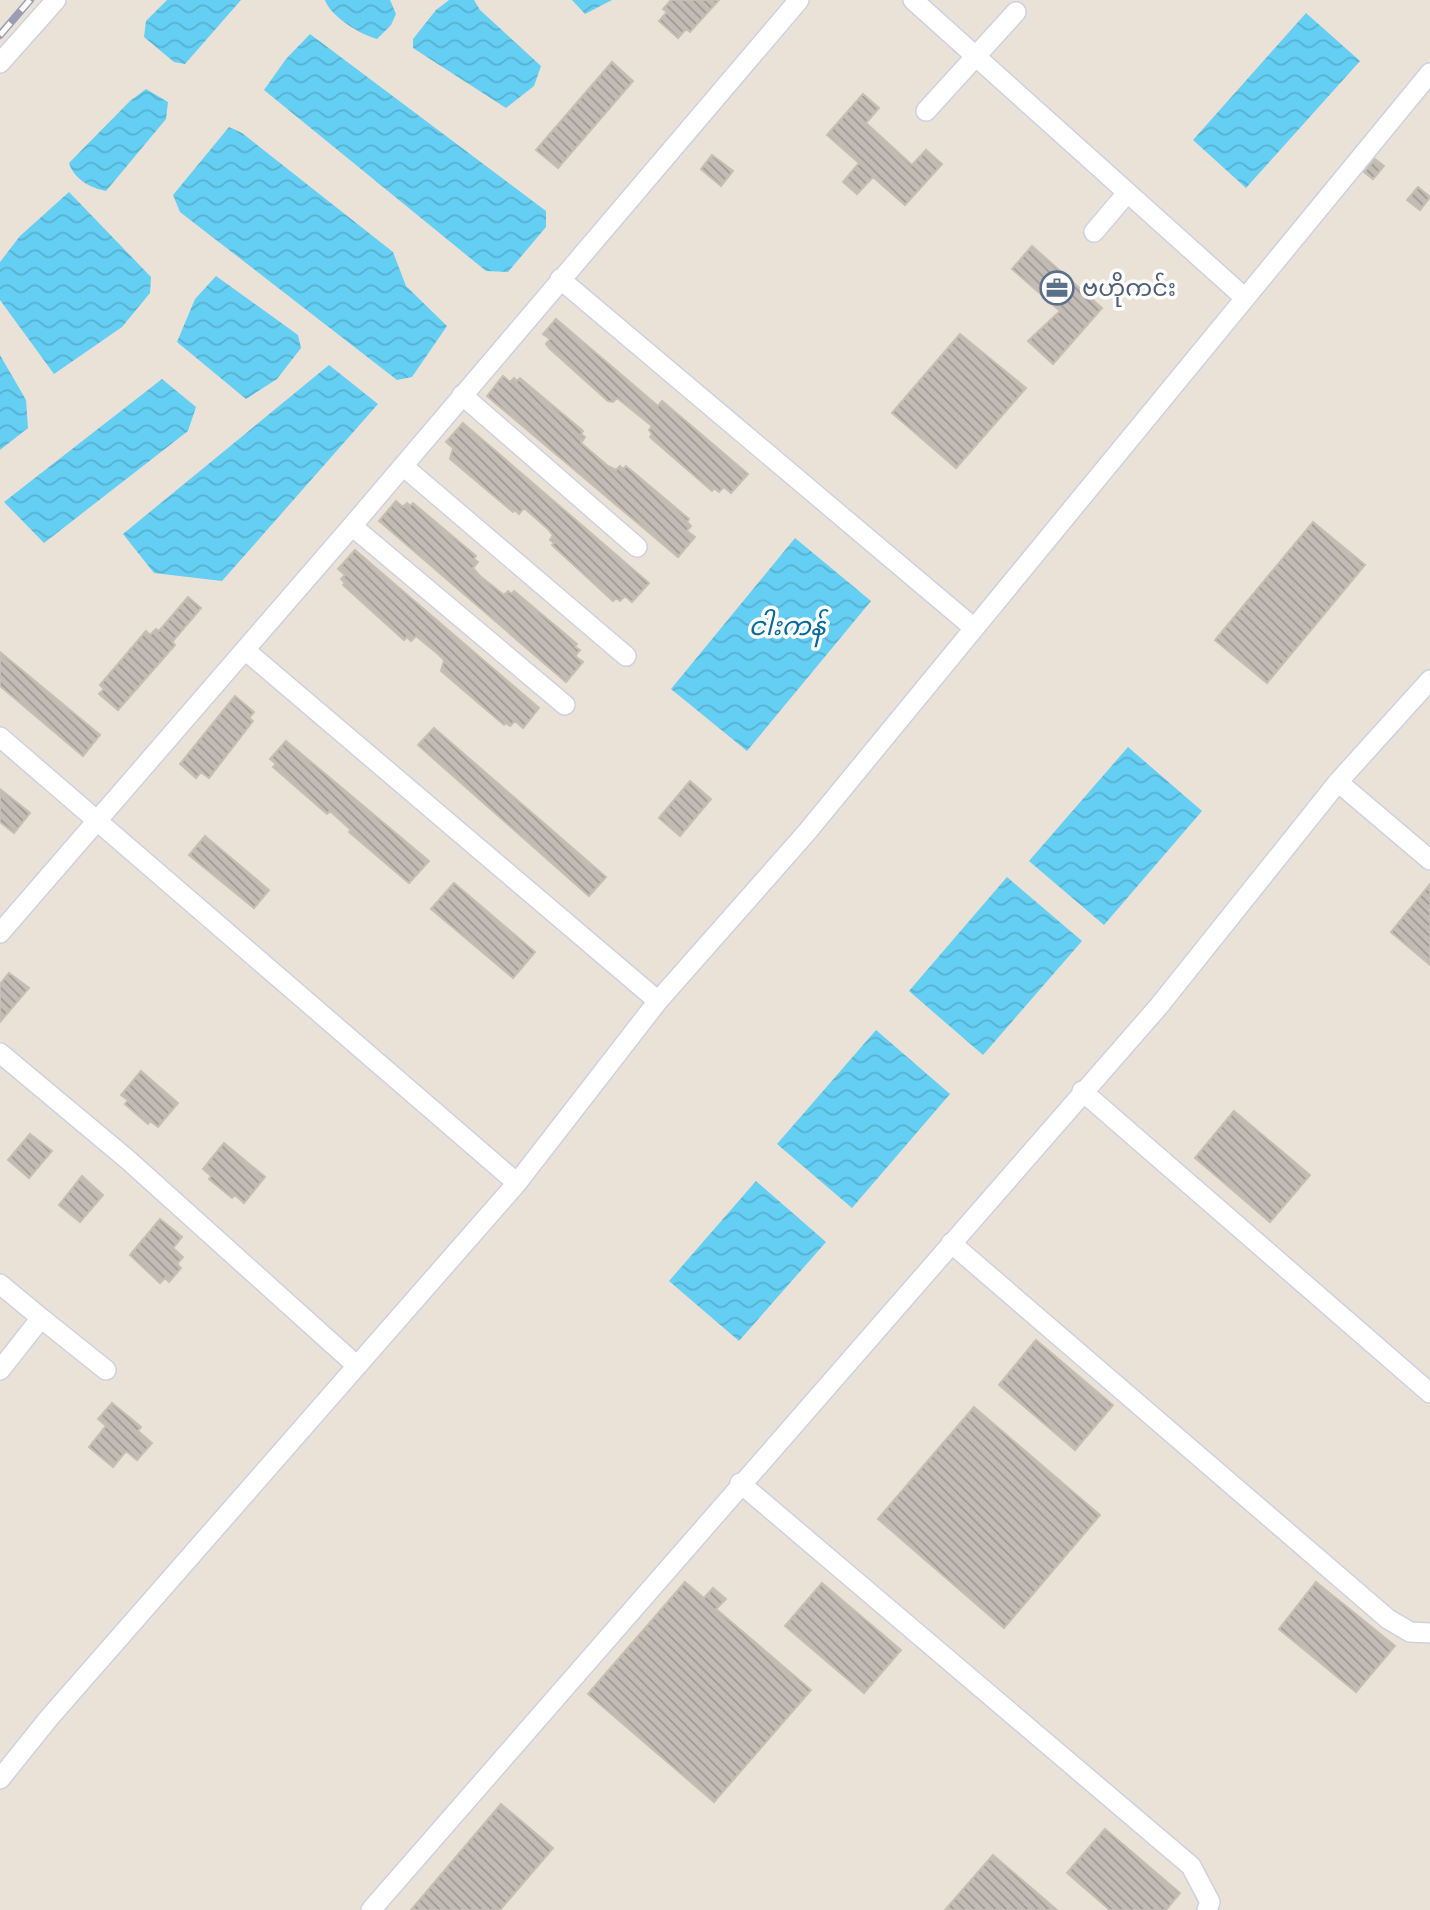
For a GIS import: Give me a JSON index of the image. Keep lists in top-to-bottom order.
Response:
{
  "water": ["ငါးကန်"],
  "places": {
    "office": ["ဗဟိုကင်း"]
  }
}
